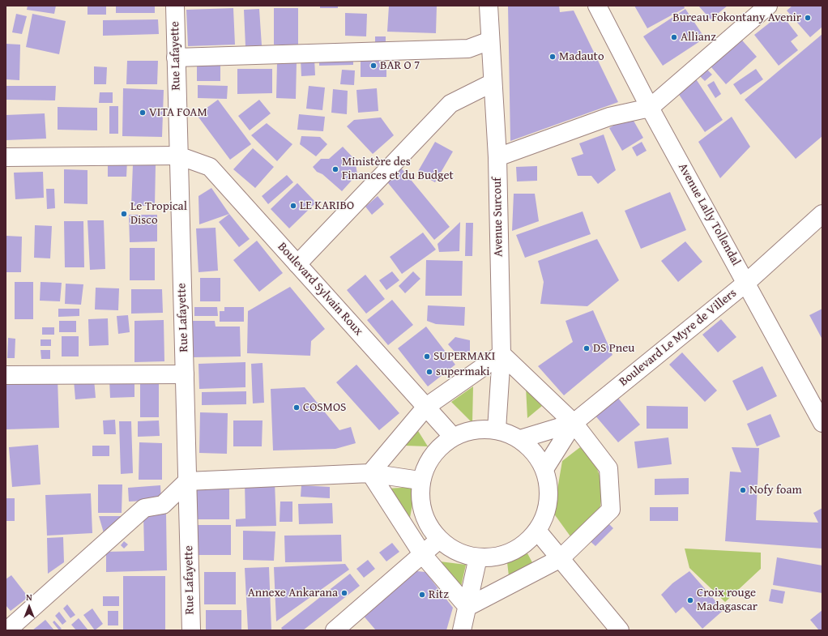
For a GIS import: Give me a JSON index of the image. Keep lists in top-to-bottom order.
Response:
{
  "streets": {
    "street": [
      "Rue Lafayette",
      "Avenue Lally Tollendal",
      "Avenue Surcouf",
      "Boulevard Sylvain Roux",
      "Boulevard Le Myre de Villers"
    ]
  },
  "crossings": [
    ["Rue Lafayette", "Boulevard Sylvain Roux"],
    ["Avenue Lally Tollendal", "Boulevard Le Myre de Villers"]
  ],
  "places": [
    "Bureau Fokontany Avenir",
    "Allianz",
    "Madauto",
    "BAR O 7",
    "VITA FOAM",
    "Ministère des Finances et du Budget",
    "LE KARIBO",
    "Le Tropical Disco",
    "DS Pneu",
    "SUPERMAKI",
    "supermaki",
    "COSMOS",
    "Nofy foam",
    "Annexe Ankarana",
    "Ritz",
    "Croix rouge Madagascar"
  ],
  "north": "top"
}
